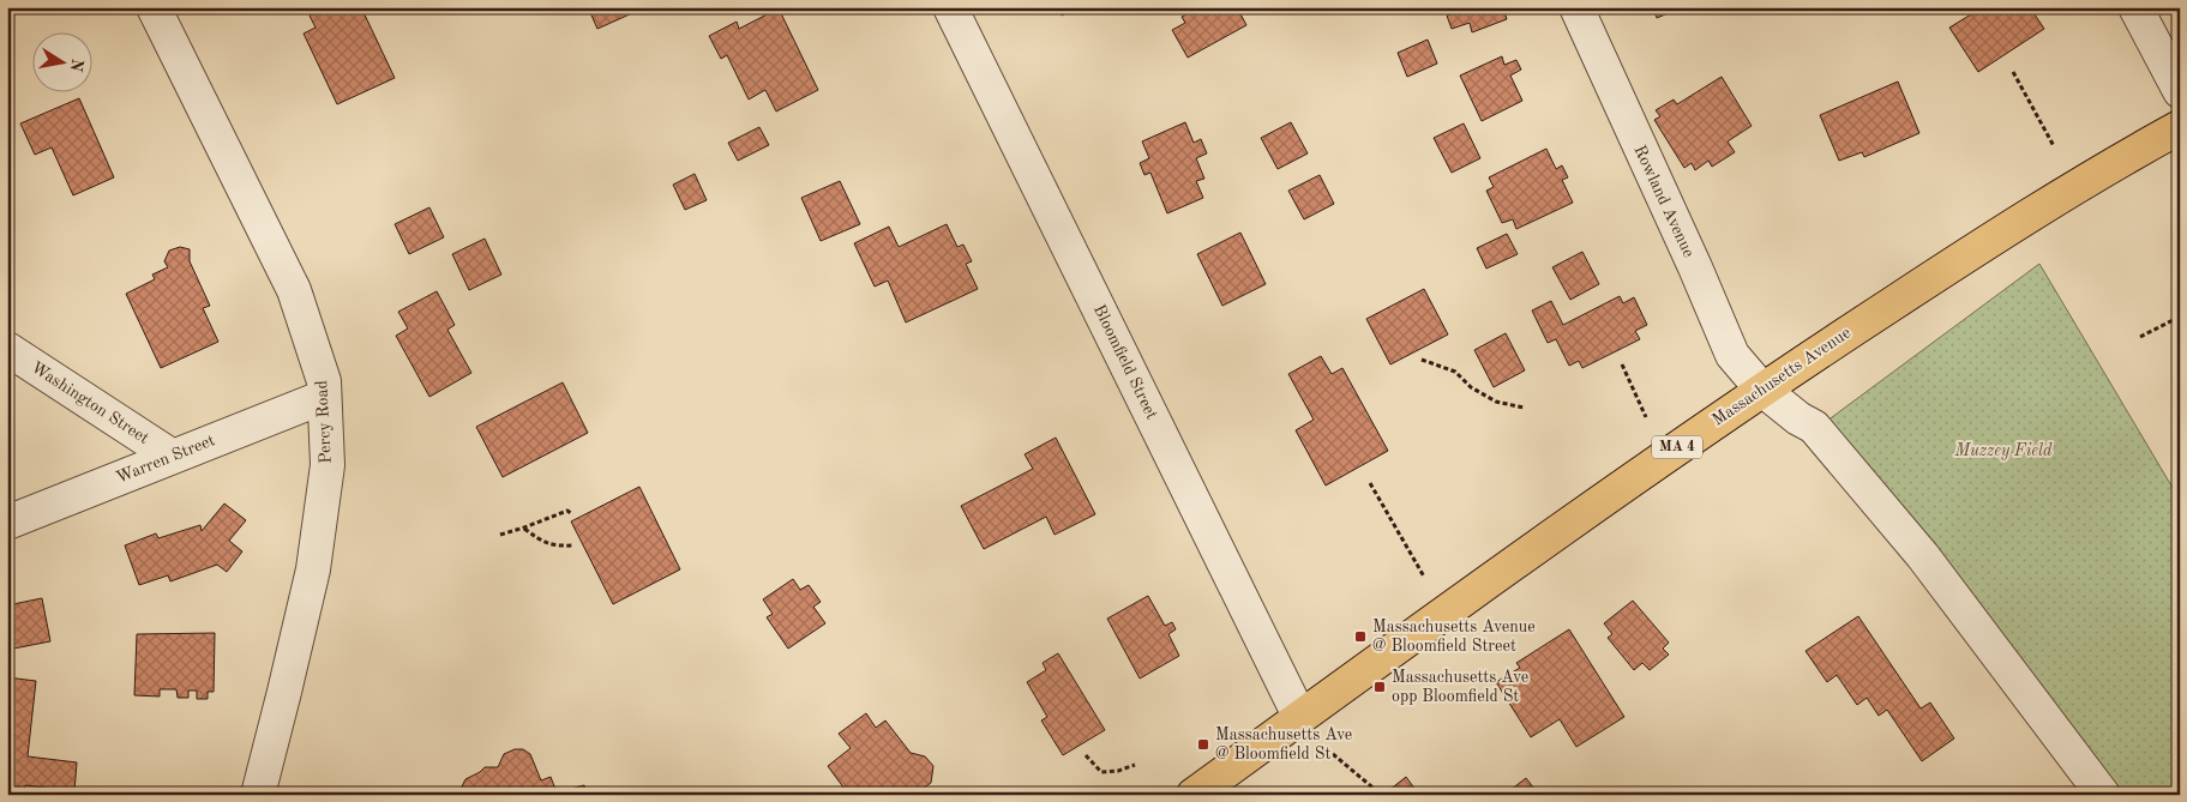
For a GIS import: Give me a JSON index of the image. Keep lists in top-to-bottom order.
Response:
{
  "streets": {
    "main road": ["Massachusetts Avenue", "MA 4"],
    "street": [
      "Rowland Avenue",
      "Bloomfield Street",
      "Washington Street",
      "Percy Road",
      "Warren Street"
    ]
  },
  "crossings": [
    ["Rowland Avenue", "Massachusetts Avenue"],
    ["Bloomfield Street", "Massachusetts Avenue"],
    ["Washington Street", "Warren Street"],
    ["Percy Road", "Warren Street"]
  ],
  "parks": ["Muzzey Field"],
  "places": {
    "transit": ["Massachusetts Avenue @ Bloomfield Street", "Massachusetts Ave opp Bloomfield St", "Massachusetts Ave @ Bloomfield St"]
  },
  "north": "right"
}
